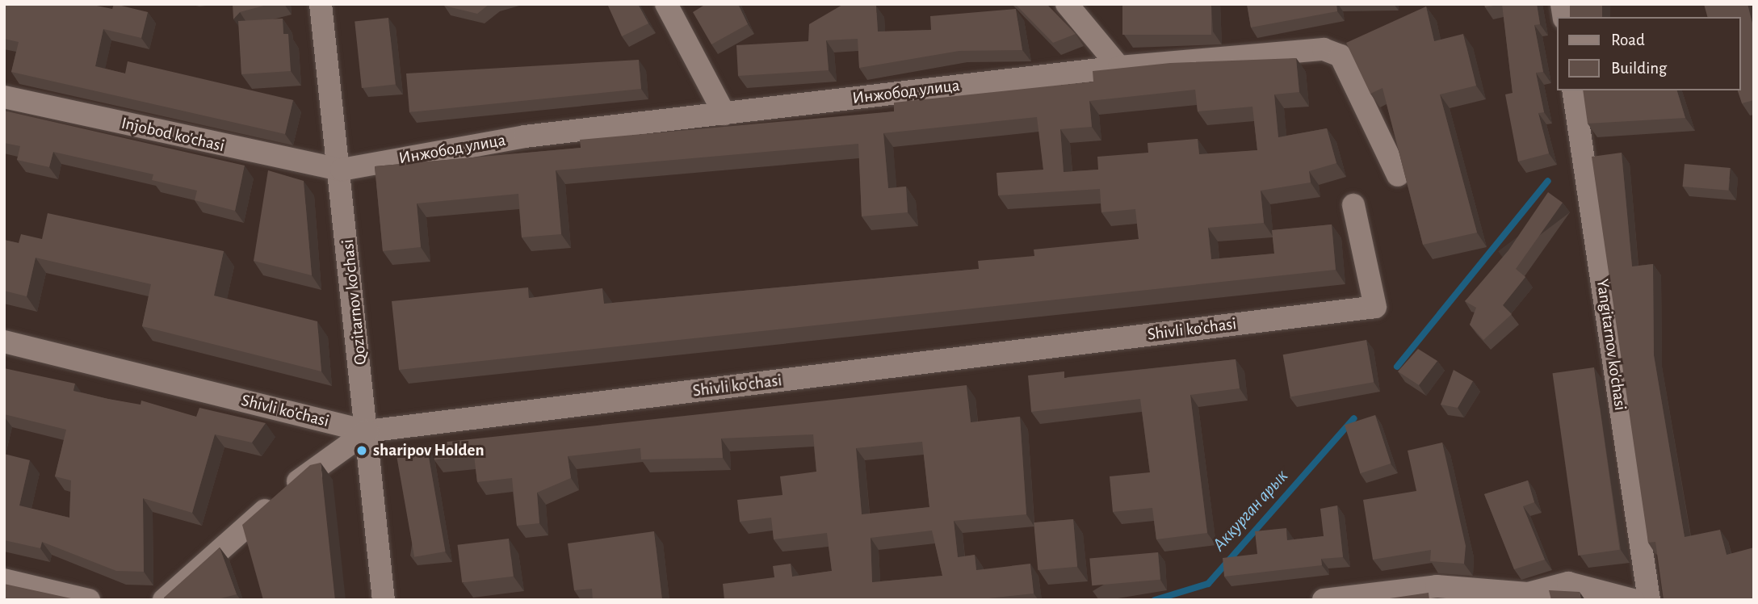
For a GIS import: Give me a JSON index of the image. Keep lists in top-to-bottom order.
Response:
{
  "streets": {
    "street": [
      "Инжобод улица",
      "Injobod ko'chasi",
      "Qozitarnov ko'chasi",
      "Shivli ko'chasi",
      "Yangitarnov ko'chasi"
    ]
  },
  "crossings": [
    ["Инжобод улица", "Injobod ko'chasi"],
    ["Инжобод улица", "Qozitarnov ko'chasi"],
    ["Injobod ko'chasi", "Qozitarnov ko'chasi"],
    ["Qozitarnov ko'chasi", "Shivli ko'chasi"]
  ],
  "water": ["Аккурган арык"],
  "places": ["sharipov Holden"],
  "legend": ["Road", "Building"]
}
